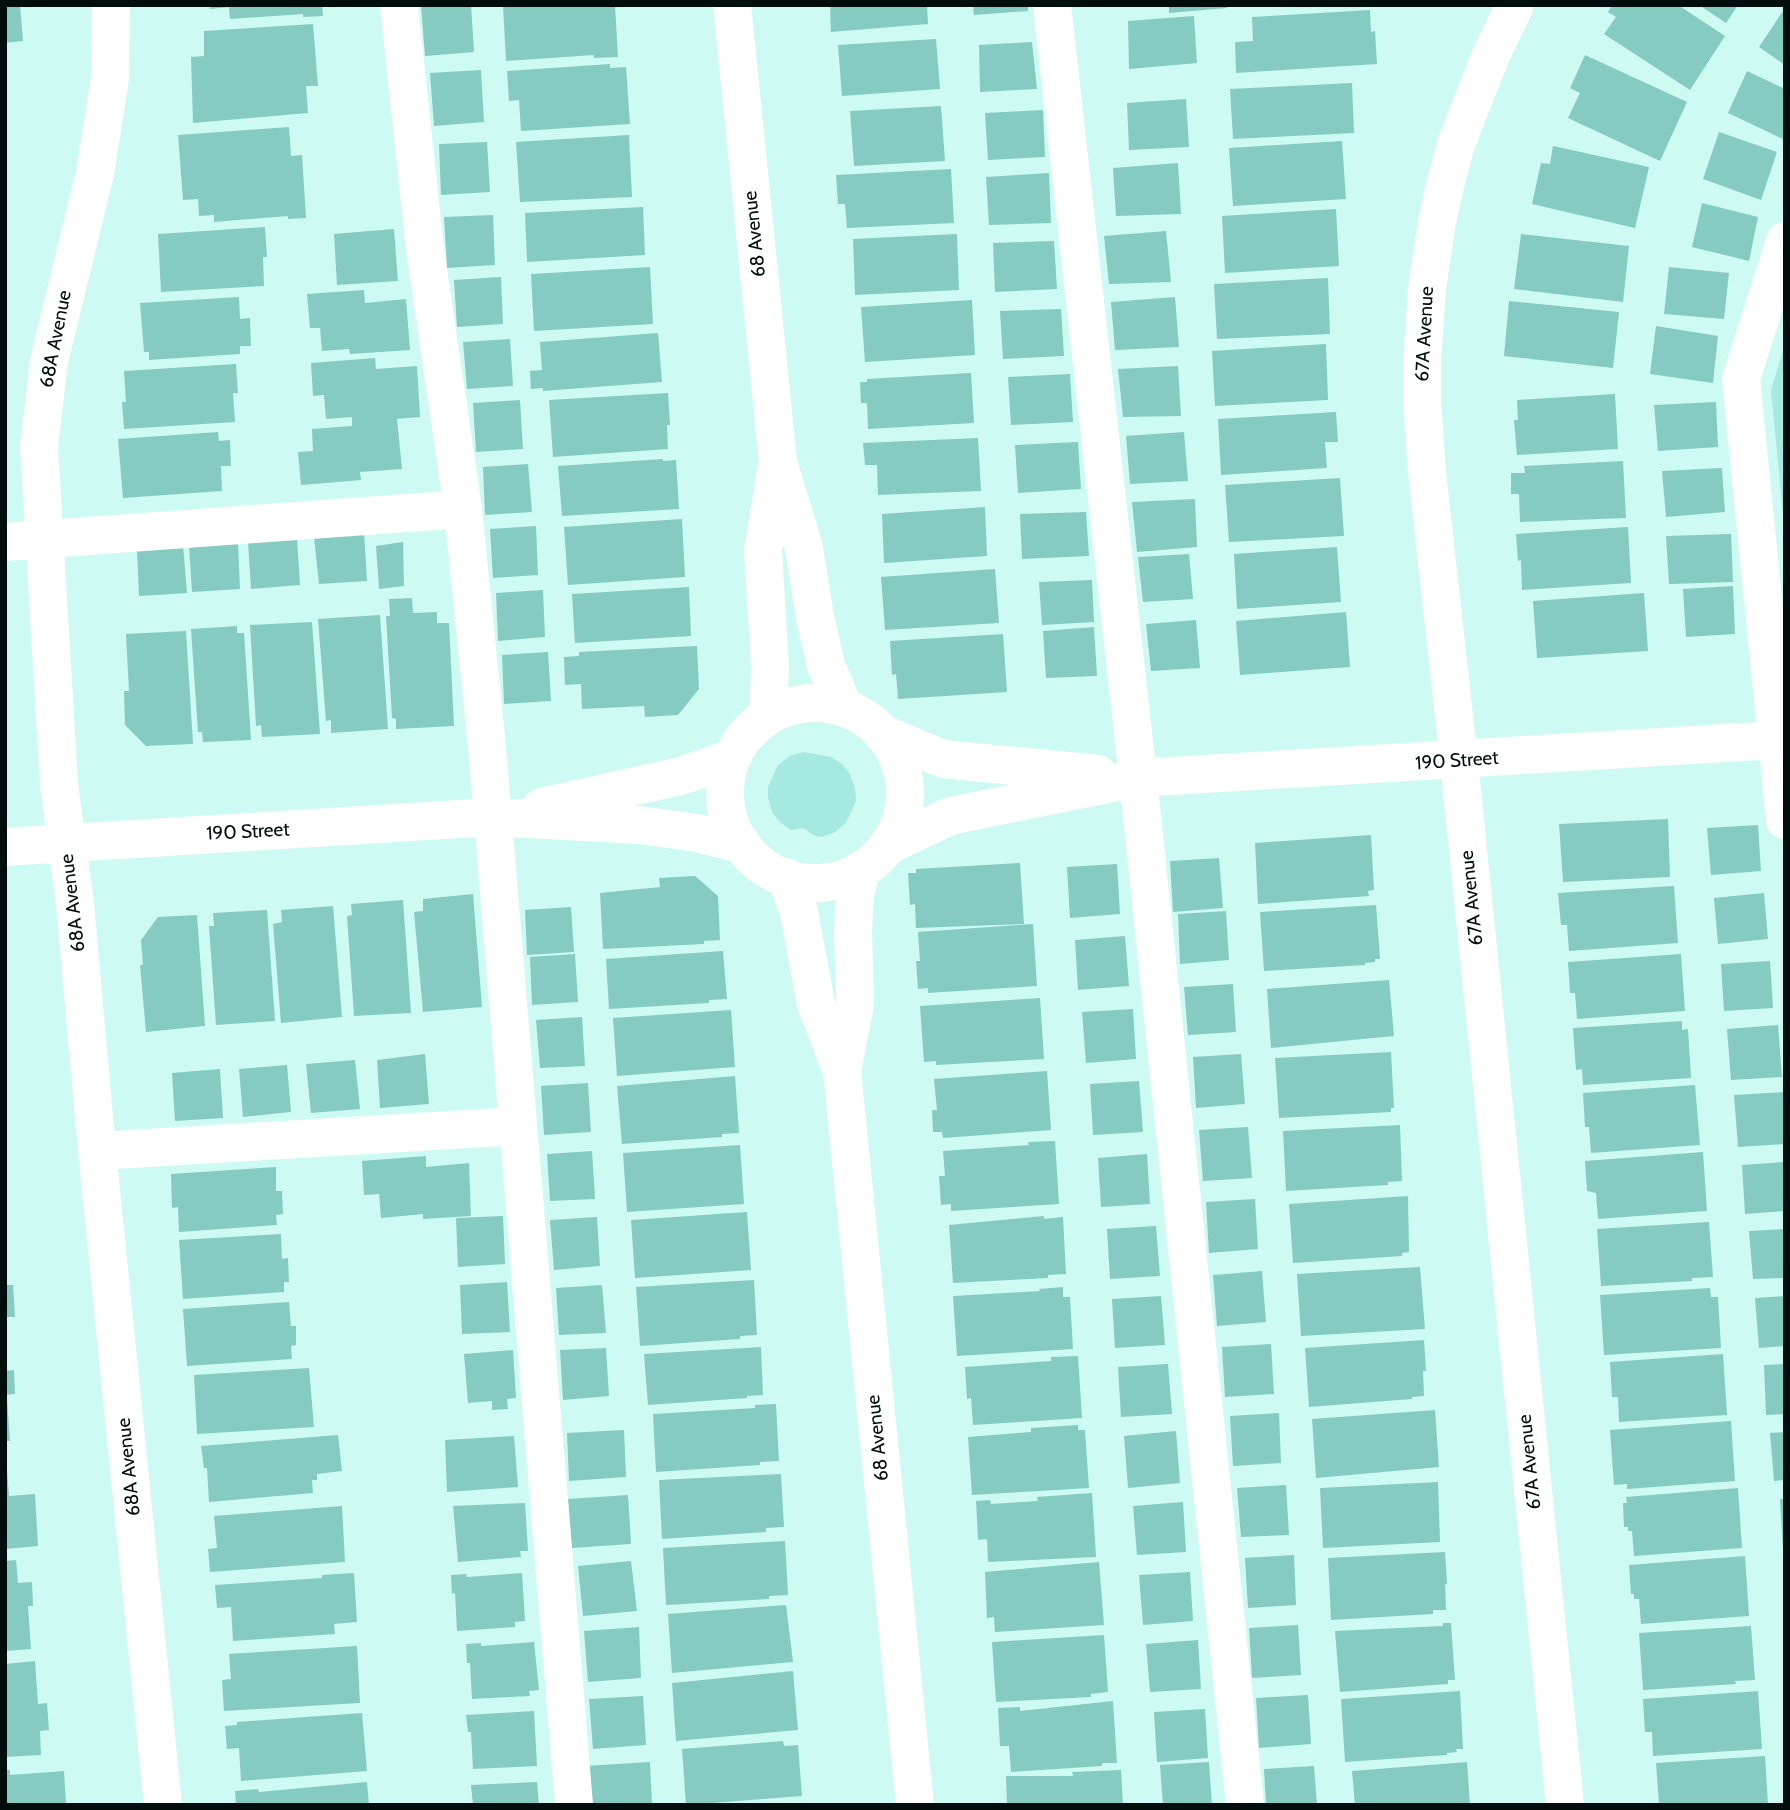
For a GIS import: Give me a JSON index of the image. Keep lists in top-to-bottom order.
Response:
{
  "streets": {
    "street": [
      "68 Avenue",
      "67A Avenue",
      "68A Avenue",
      "190 Street"
    ]
  },
  "crossings": [
    ["68 Avenue", "190 Street"],
    ["67A Avenue", "190 Street"],
    ["68A Avenue", "190 Street"]
  ]
}
